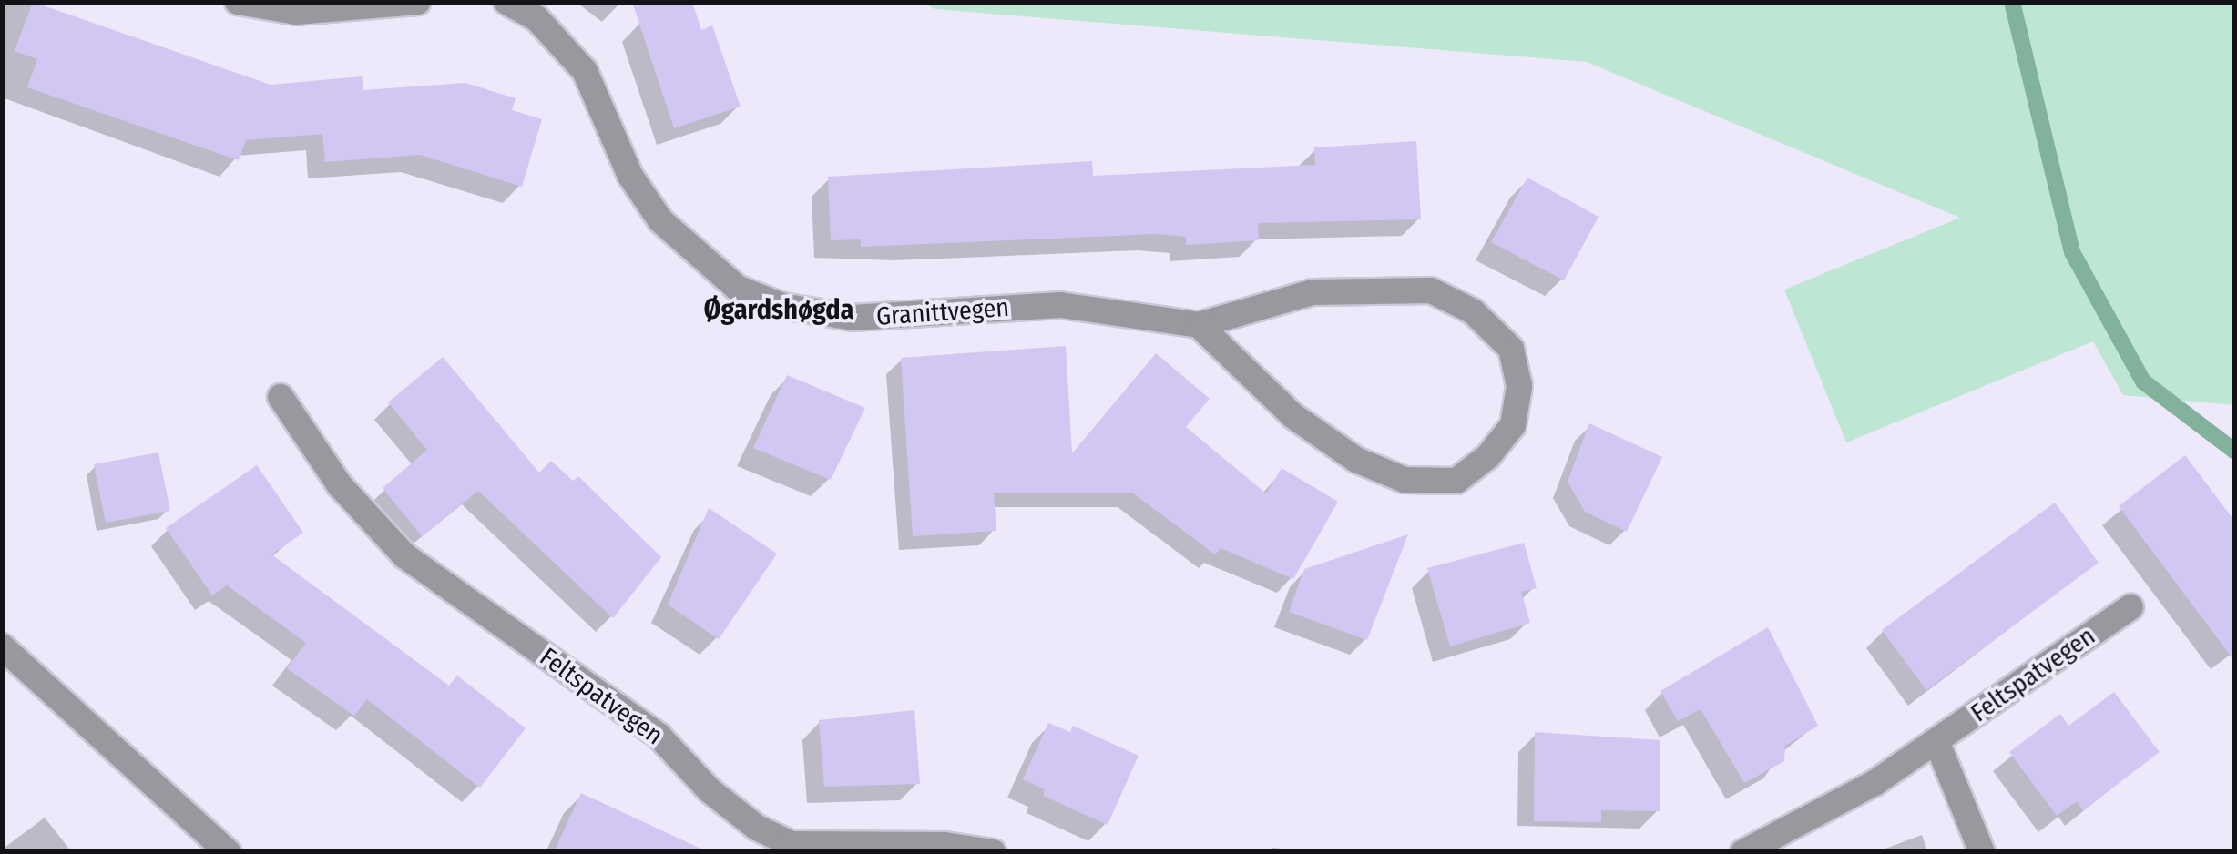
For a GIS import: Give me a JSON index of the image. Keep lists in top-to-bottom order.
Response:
{
  "streets": {
    "street": ["Granittvegen", "Feltspatvegen"]
  },
  "districts": ["Øgardshøgda"]
}
